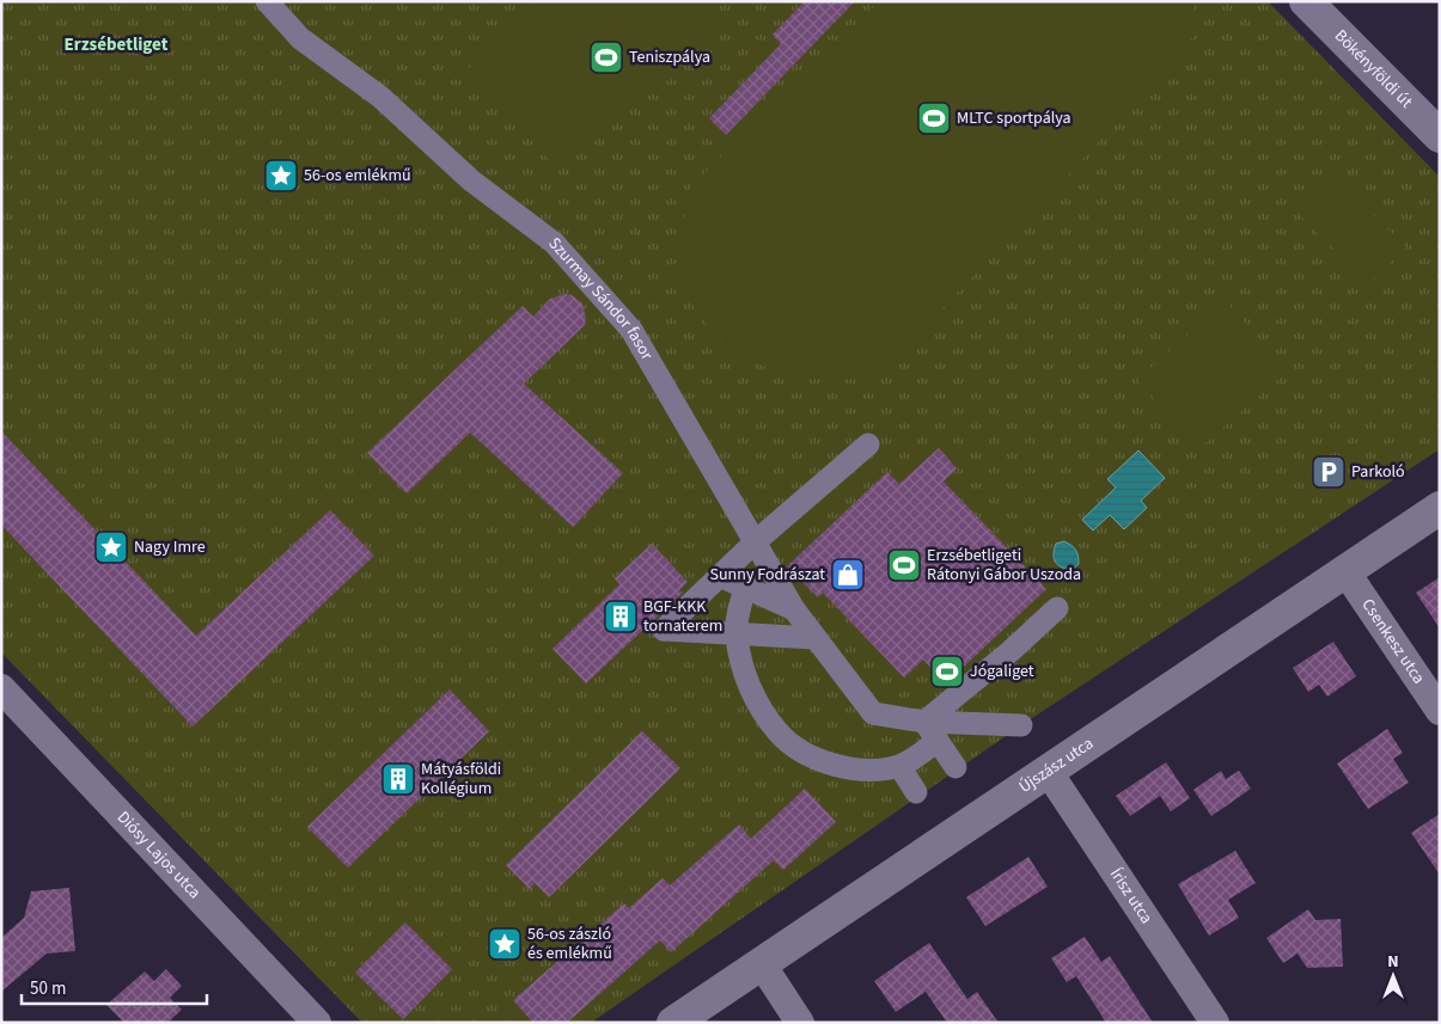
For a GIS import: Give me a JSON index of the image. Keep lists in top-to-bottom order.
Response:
{
  "streets": {
    "street": [
      "Bökényföldi út",
      "Szurmay Sándor fasor",
      "Csenkesz utca",
      "Újszász utca",
      "Diósy Lajos utca",
      "Írisz utca"
    ]
  },
  "crossings": [
    ["Csenkesz utca", "Újszász utca"],
    ["Újszász utca", "Írisz utca"]
  ],
  "districts": ["Erzsébetliget"],
  "places": {
    "sports": [
      "Teniszpálya",
      "MLTC sportpálya",
      "Erzsébetligeti Rátonyi Gábor Uszoda",
      "Jógaliget"
    ],
    "place": ["56-os emlékmű", "Nagy Imre", "56-os zászló és emlékmű"],
    "parking": ["Parkoló"],
    "shop": ["Sunny Fodrászat"],
    "building": ["BGF-KKK tornaterem", "Mátyásföldi Kollégium"]
  },
  "scale_bar": "50 m",
  "north": "top"
}
